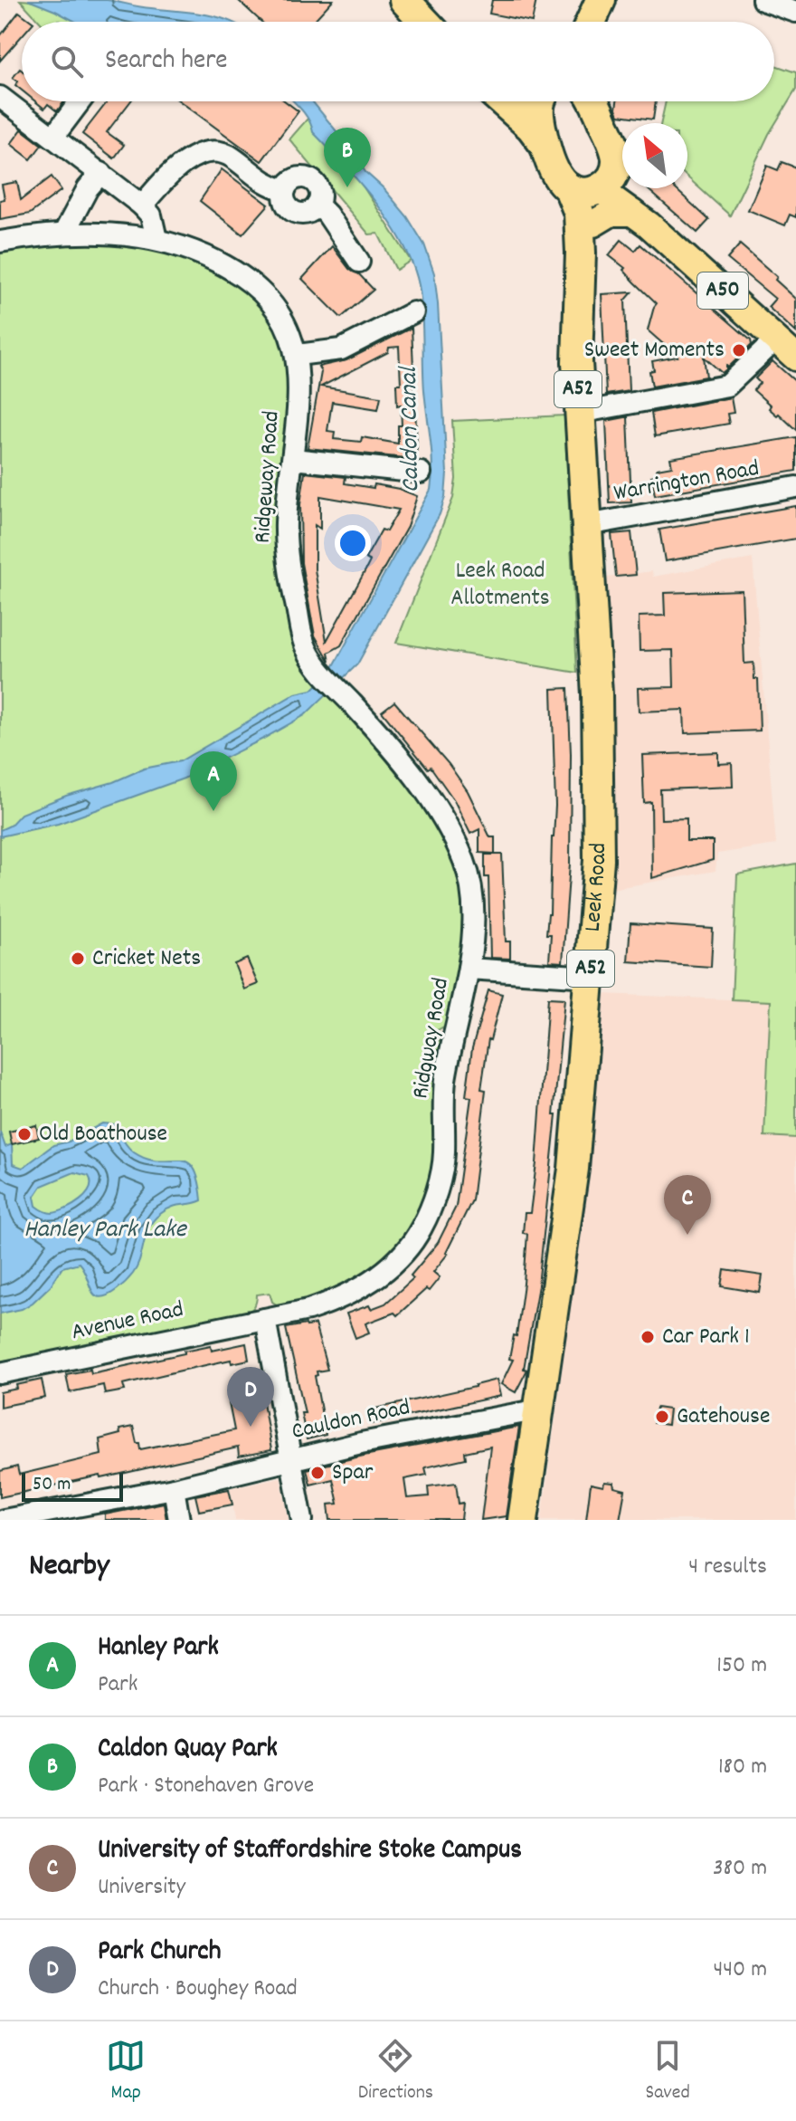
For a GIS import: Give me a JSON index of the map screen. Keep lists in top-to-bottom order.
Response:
{
  "streets": {
    "highway": ["A52", "Leek Road"],
    "main road": ["A50"],
    "street": [
      "Ridgeway Road",
      "Warrington Road",
      "Ridgway Road",
      "Avenue Road",
      "Cauldon Road"
    ]
  },
  "crossings": [
    ["A50", "A52"],
    ["A50", "Leek Road"],
    ["A52", "Leek Road"],
    ["Ridgeway Road", "Ridgway Road"],
    ["Warrington Road", "Leek Road"],
    ["Leek Road", "Cauldon Road"],
    ["Ridgway Road", "Avenue Road"]
  ],
  "water": ["Caldon Canal", "Hanley Park Lake"],
  "parks": ["Leek Road Allotments"],
  "places": [
    "Sweet Moments",
    "Cricket Nets",
    "Old Boathouse",
    "Car Park 1",
    "Gatehouse",
    "Spar"
  ],
  "scale_bar": "50 m",
  "north": "top left",
  "page": {
    "search": "Search here",
    "pins": [
      "B",
      "A",
      "C",
      "D"
    ],
    "scale": "50 m",
    "heading": ["Nearby", "4 results"],
    "list": [
      {
        "mark": "A",
        "name": "Hanley Park",
        "note": "Park",
        "value": "150 m"
      },
      {
        "mark": "B",
        "name": "Caldon Quay Park",
        "note": "Park · Stonehaven Grove",
        "value": "180 m"
      },
      {
        "mark": "C",
        "name": "University of Staffordshire Stoke Campus",
        "note": "University",
        "value": "380 m"
      },
      {
        "mark": "D",
        "name": "Park Church",
        "note": "Church · Boughey Road",
        "value": "440 m"
      }
    ],
    "nav": ["Map", "Directions", "Saved"]
  }
}
